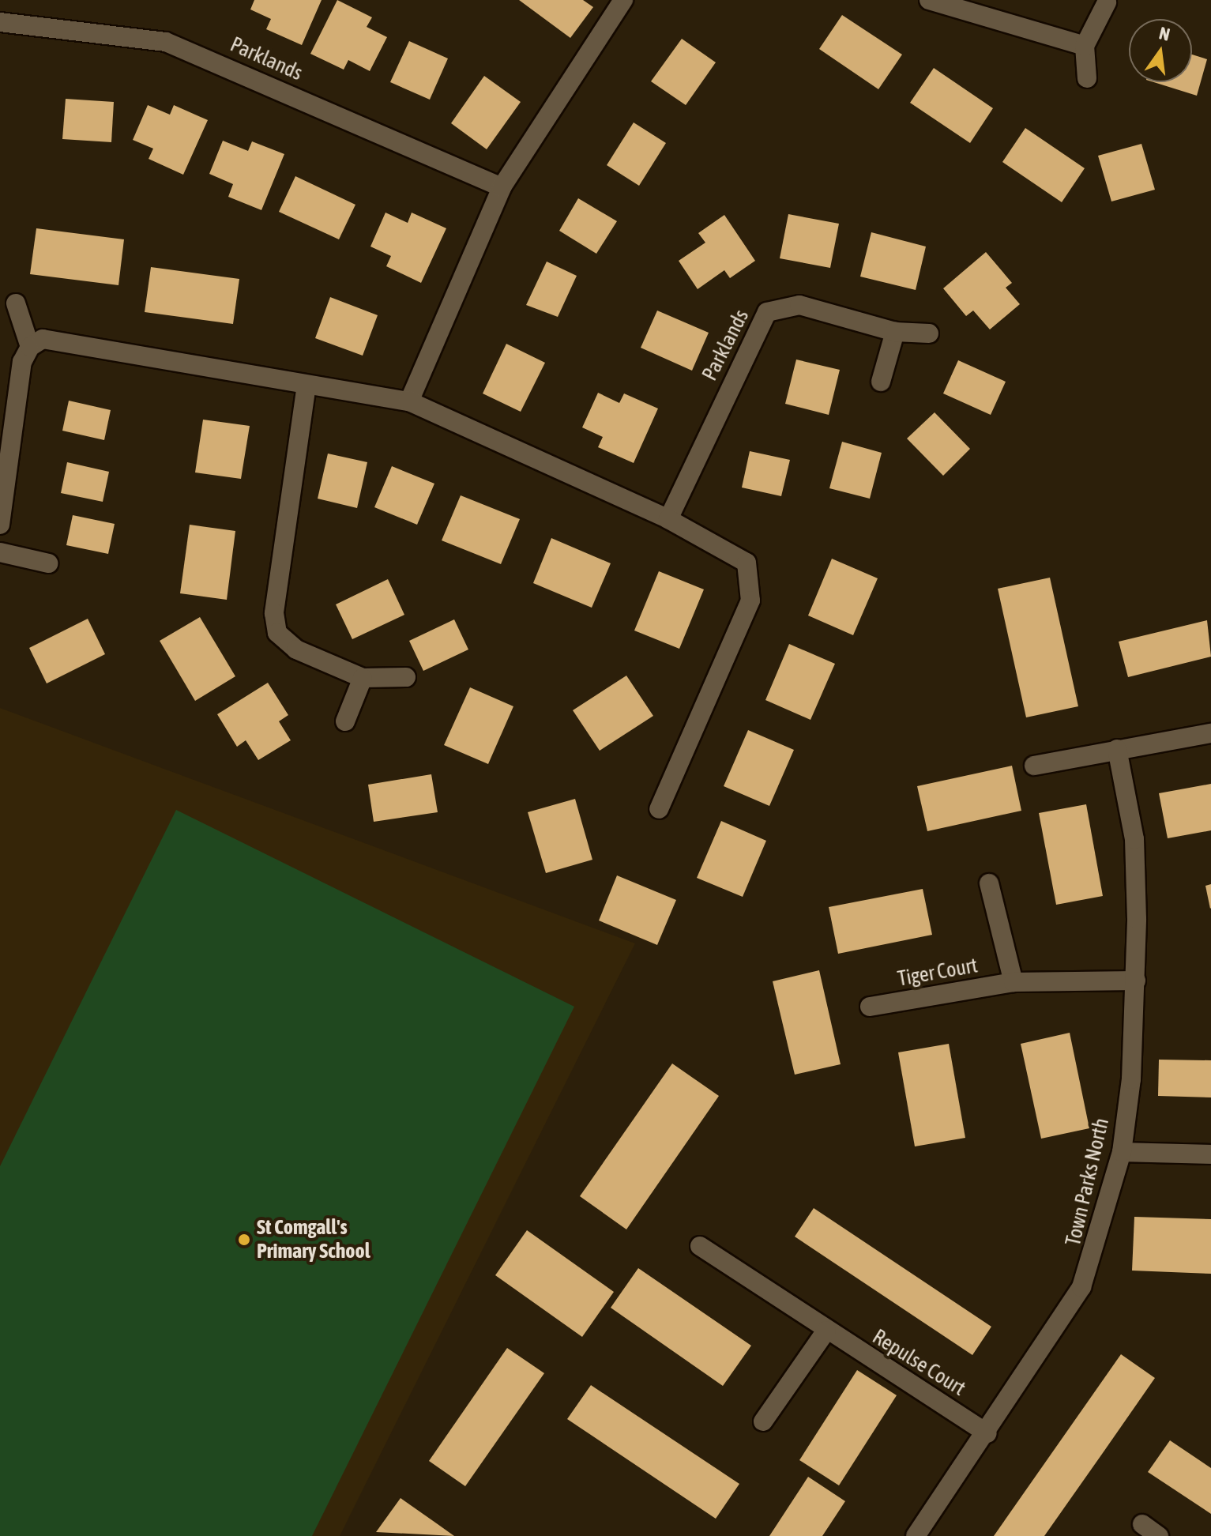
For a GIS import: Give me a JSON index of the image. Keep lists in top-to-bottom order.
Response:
{
  "streets": {
    "street": [
      "Parklands",
      "Tiger Court",
      "Town Parks North",
      "Repulse Court"
    ]
  },
  "crossings": [
    ["Tiger Court", "Town Parks North"],
    ["Town Parks North", "Repulse Court"]
  ],
  "places": ["St Comgall's Primary School"],
  "north": "top"
}
